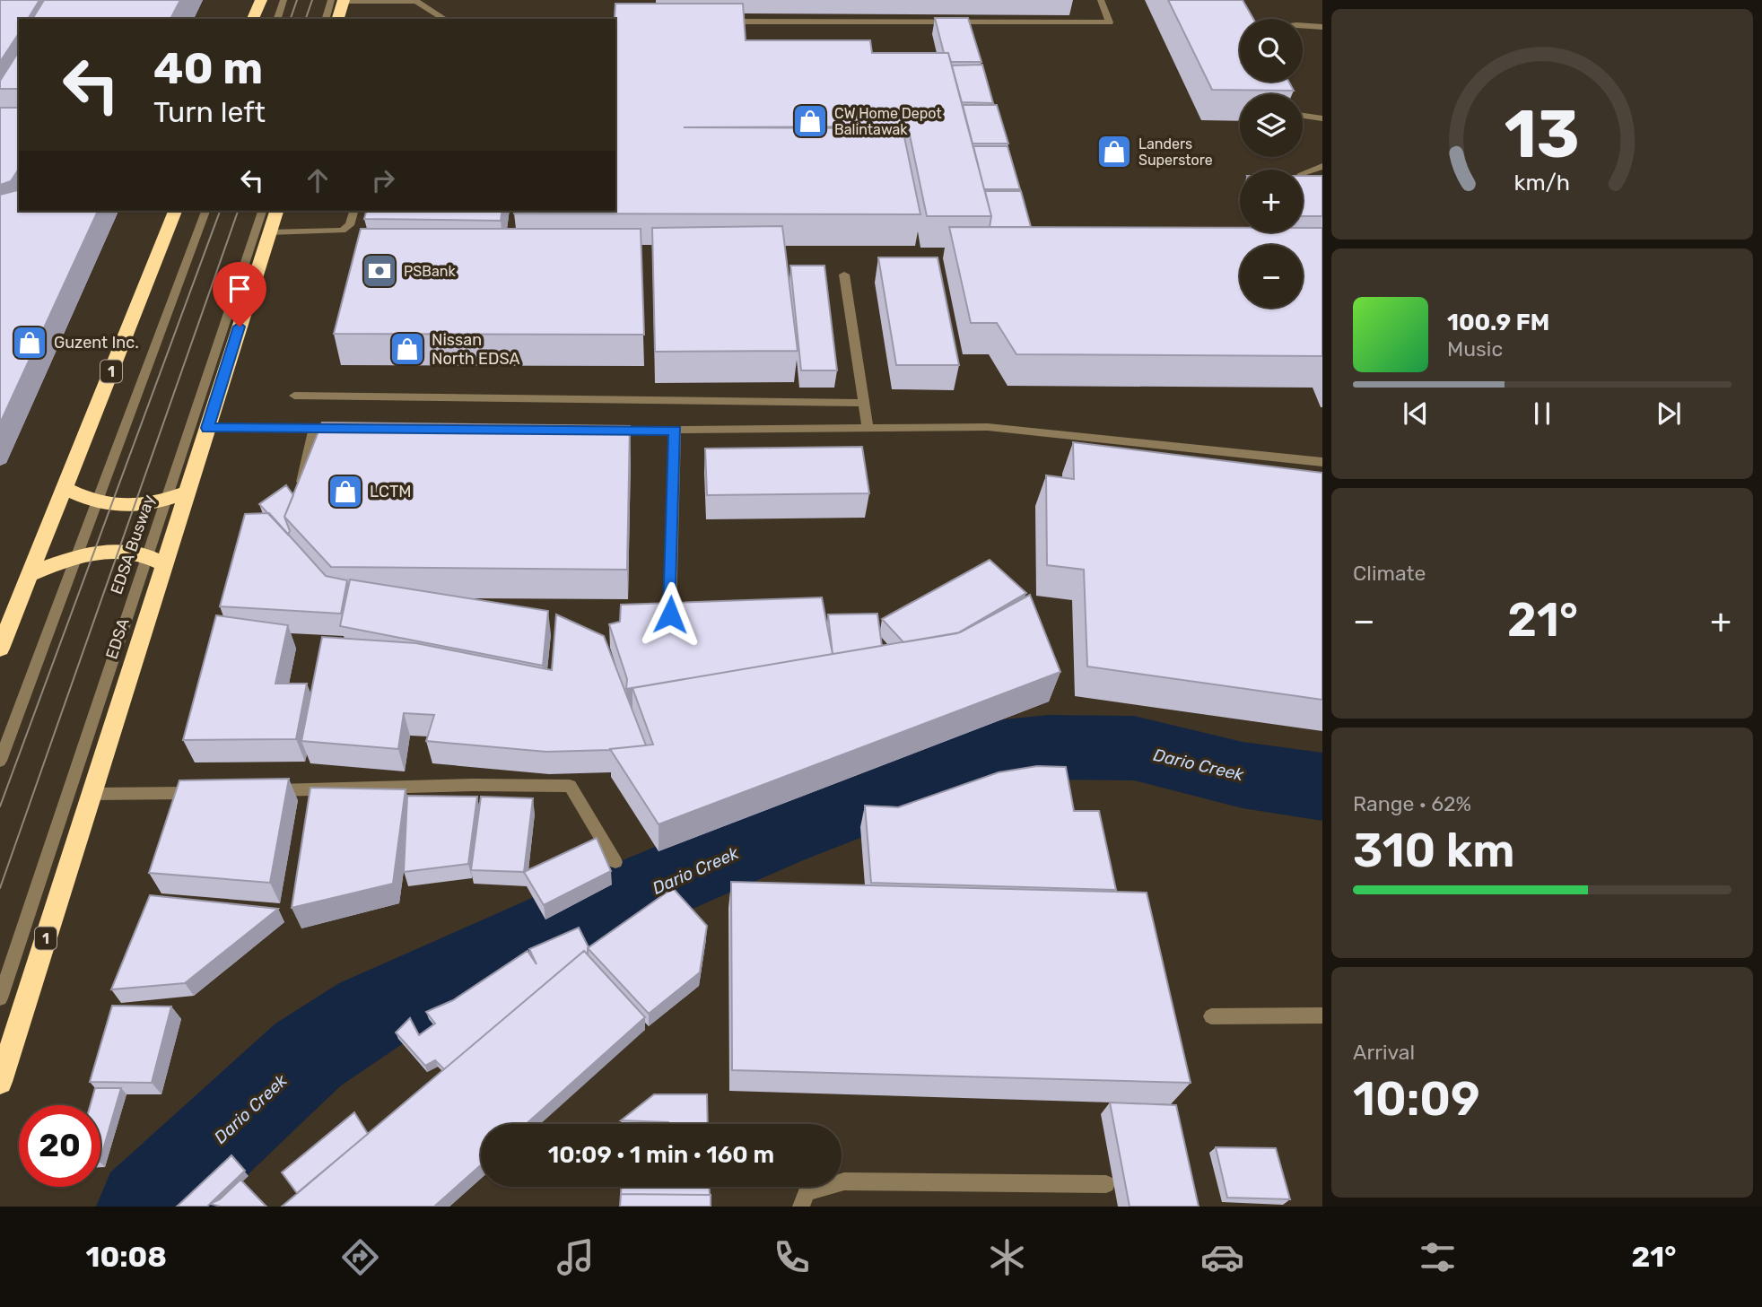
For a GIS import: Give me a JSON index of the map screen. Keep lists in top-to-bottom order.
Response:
{
  "streets": {
    "highway": ["1", "EDSA"],
    "lane": ["EDSA Busway"]
  },
  "crossings": [
    ["EDSA Busway", "EDSA"]
  ],
  "water": ["Dario Creek"],
  "places": {
    "shop": [
      "CW Home Depot Balintawak",
      "Landers Superstore",
      "Guzent Inc.",
      "Nissan North EDSA",
      "LCTM"
    ],
    "bank": ["PSBank"]
  },
  "page": {
    "map_buttons": ["+", "−"],
    "turn": ["40 m", "Turn left"],
    "song": ["100.9 FM", "Music"],
    "tile": [
      "Climate",
      ["Range · 62%", "310 km"],
      ["Arrival", "10:09"]
    ],
    "heat": ["−", "21°", "+"],
    "limit": "20",
    "trip": "10:09 · 1 min · 160 m",
    "tabs": ["10:08", "21°"],
    "gauge": ["13", "km/h"]
  }
}
